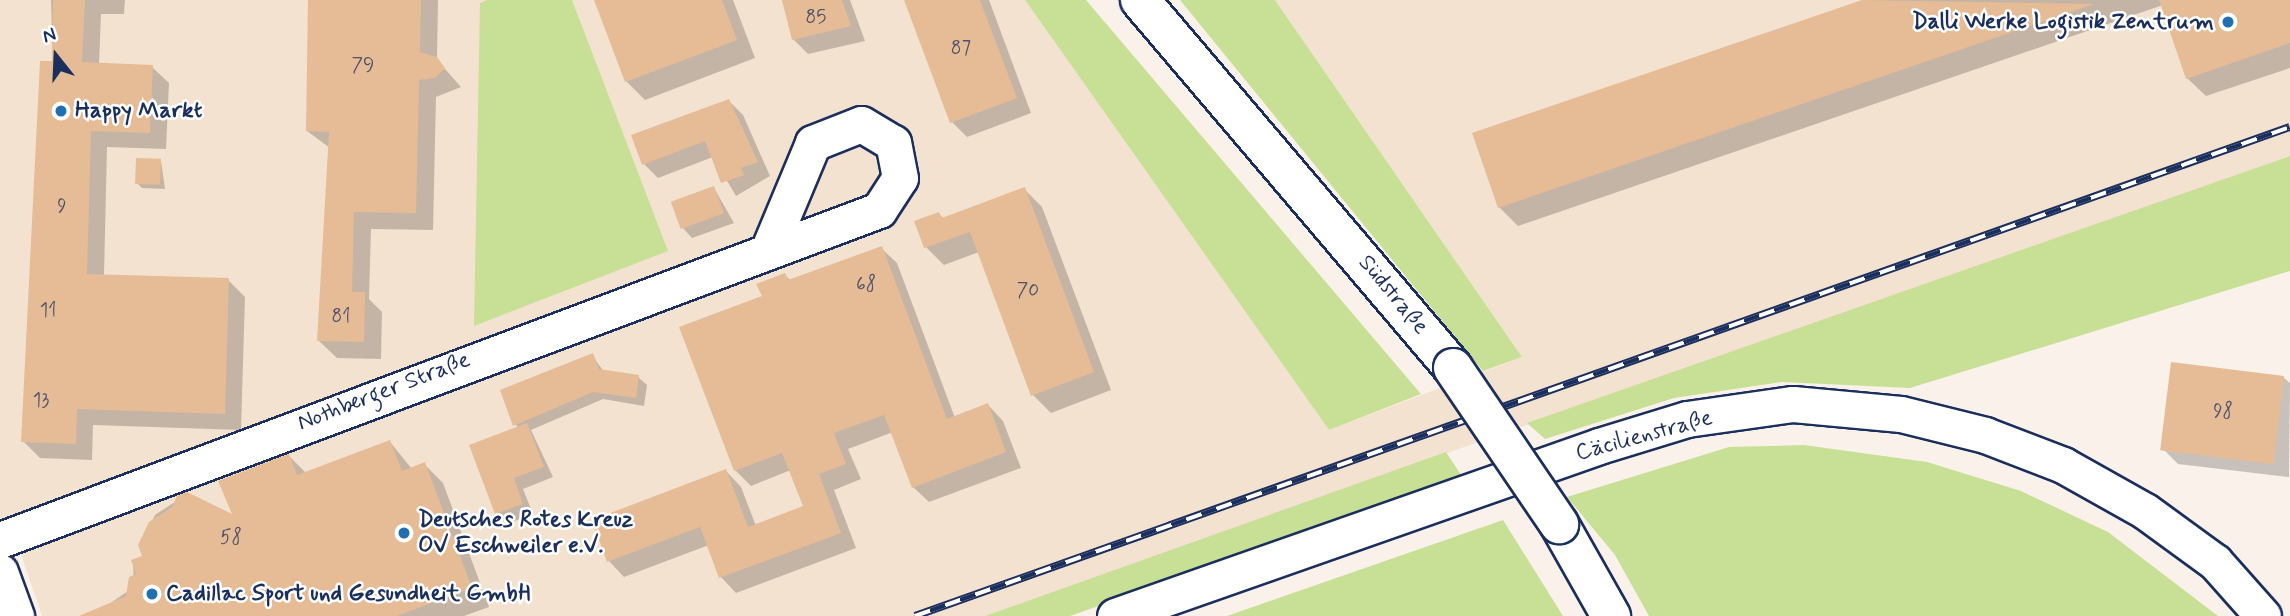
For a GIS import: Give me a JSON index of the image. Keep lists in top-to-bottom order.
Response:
{
  "streets": {
    "main road": ["Südstraße"],
    "street": ["Nothberger Straße", "Cäcilienstraße"]
  },
  "places": [
    "Dalli Werke Logistik Zentrum",
    "Happy Markt",
    "Deutsches Rotes Kreuz OV Eschweiler e.V.",
    "Cadillac Sport und Gesundheit GmbH"
  ],
  "house_numbers": [
    "85",
    "87",
    "79",
    "9",
    "68",
    "70",
    "11",
    "81",
    "13",
    "98",
    "58"
  ],
  "north": "top"
}
